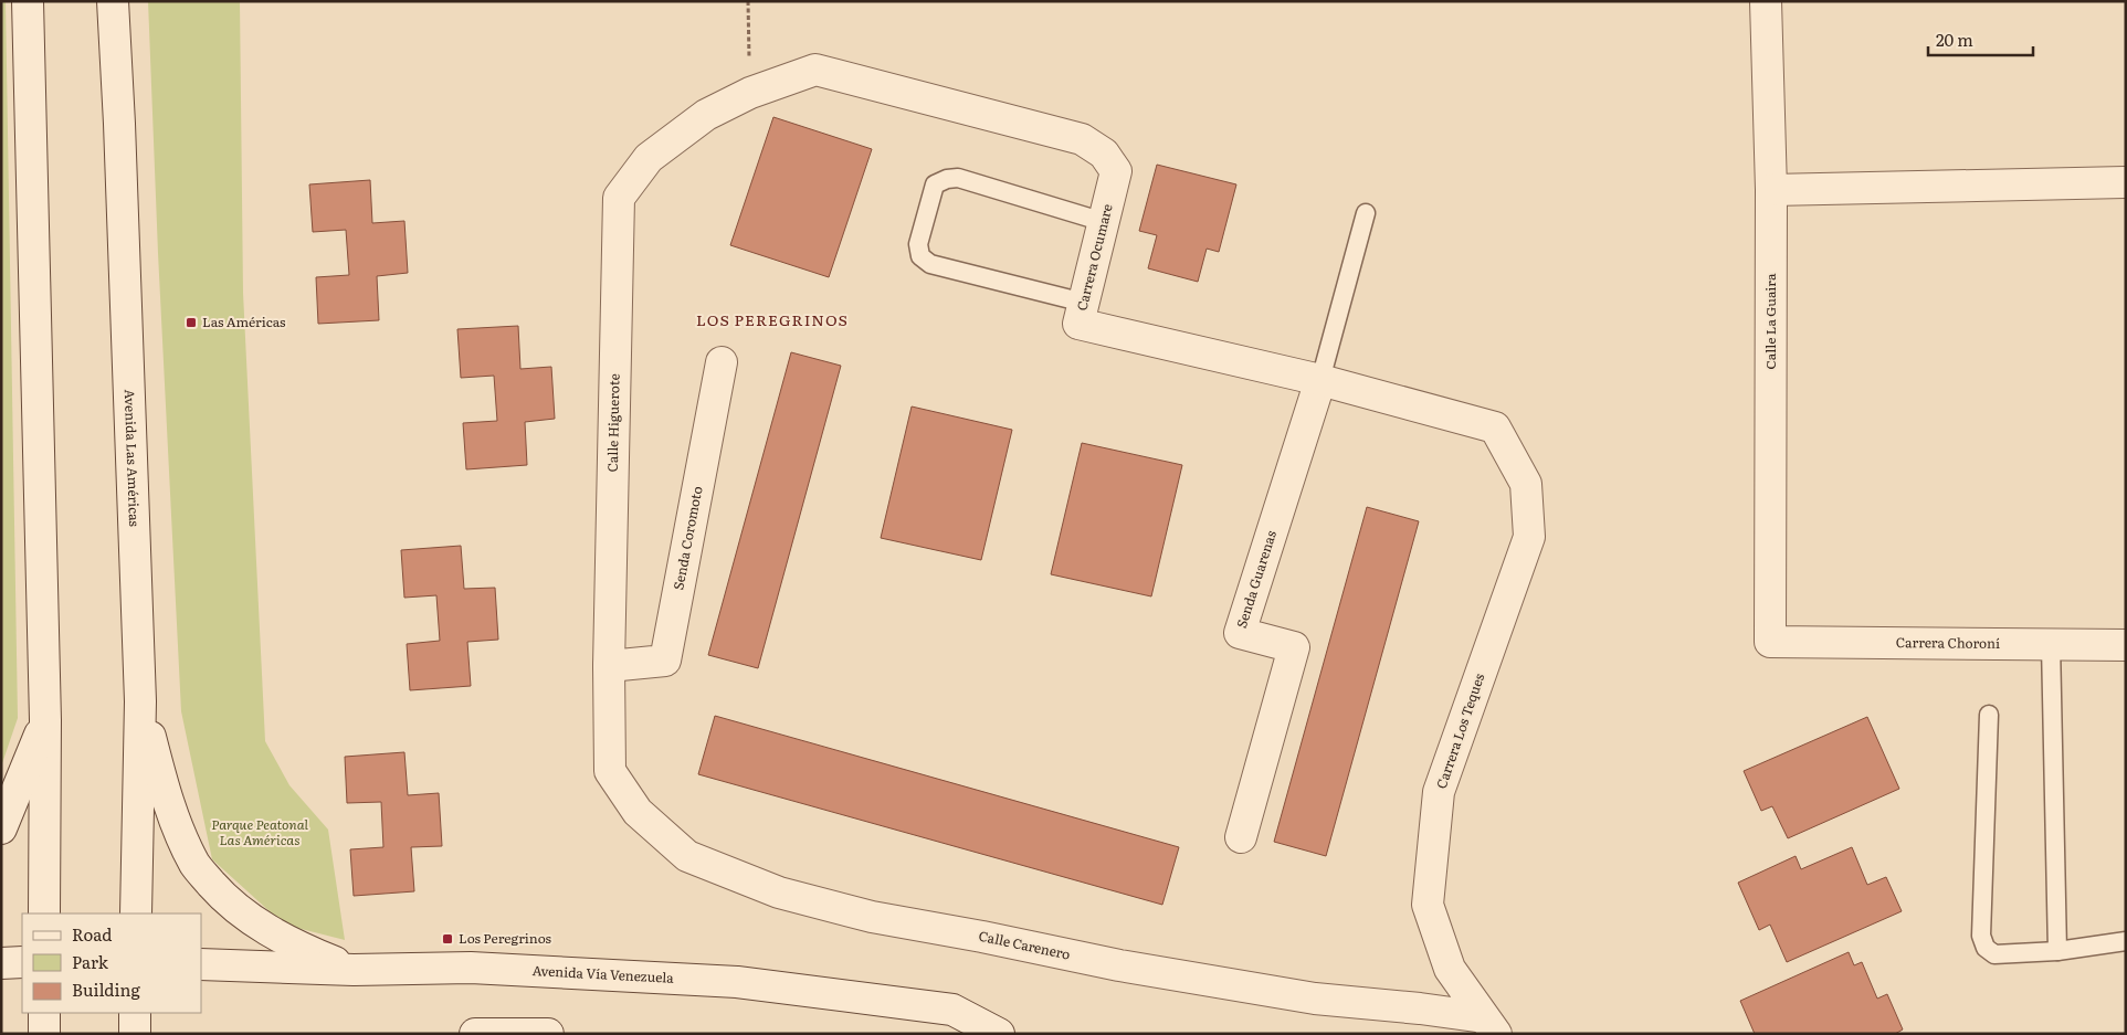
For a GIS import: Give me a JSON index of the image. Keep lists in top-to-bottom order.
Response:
{
  "streets": {
    "street": [
      "Carrera Ocumare",
      "Calle La Guaira",
      "Calle Higuerote",
      "Avenida Las Américas",
      "Senda Coromoto",
      "Senda Guarenas",
      "Carrera Choroní",
      "Carrera Los Teques",
      "Calle Carenero",
      "Avenida Vía Venezuela"
    ]
  },
  "crossings": [
    ["Carrera Ocumare", "Calle Higuerote"],
    ["Carrera Ocumare", "Senda Guarenas"],
    ["Carrera Ocumare", "Carrera Los Teques"],
    ["Calle La Guaira", "Carrera Choroní"],
    ["Calle Higuerote", "Senda Coromoto"],
    ["Calle Higuerote", "Calle Carenero"],
    ["Carrera Los Teques", "Calle Carenero"]
  ],
  "districts": ["LOS PEREGRINOS"],
  "parks": ["Parque Peatonal Las Américas"],
  "places": {
    "transit": ["Las Américas", "Los Peregrinos"]
  },
  "legend": ["Road", "Park", "Building"],
  "scale_bar": "20 m"
}
